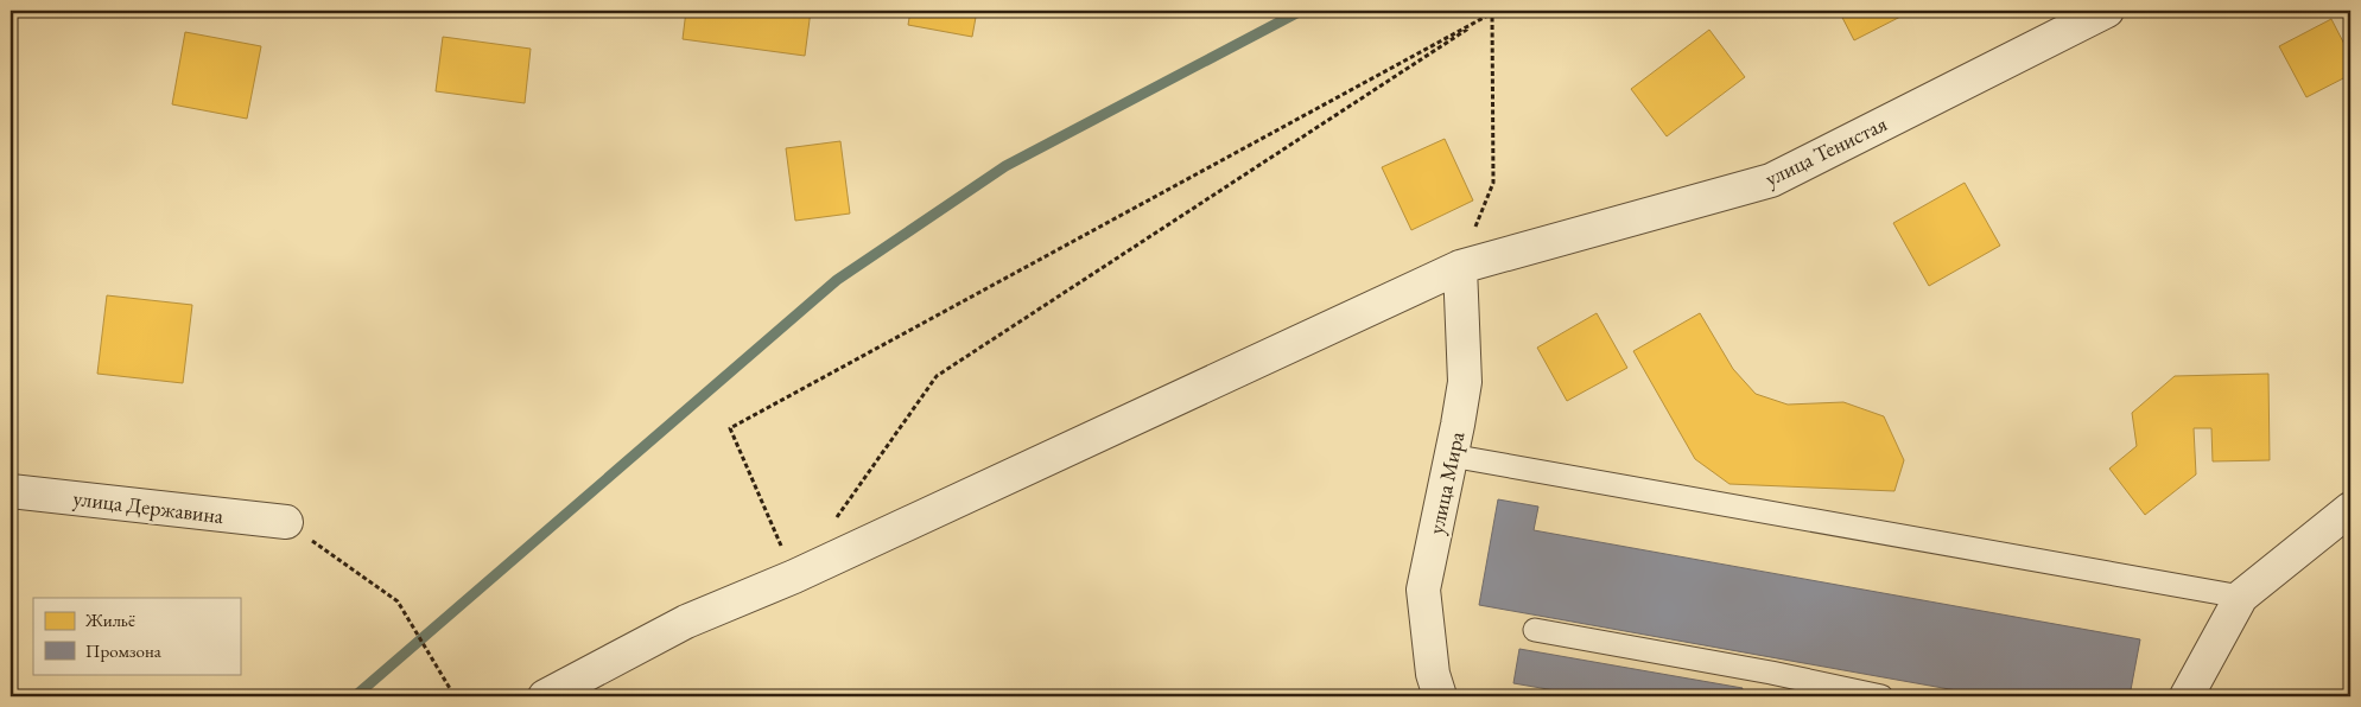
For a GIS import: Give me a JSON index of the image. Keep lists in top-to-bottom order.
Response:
{
  "streets": {
    "street": ["улица Тенистая", "улица Мира", "улица Державина"]
  },
  "crossings": [
    ["улица Тенистая", "улица Мира"]
  ],
  "legend": ["Жильё", "Промзона"]
}
